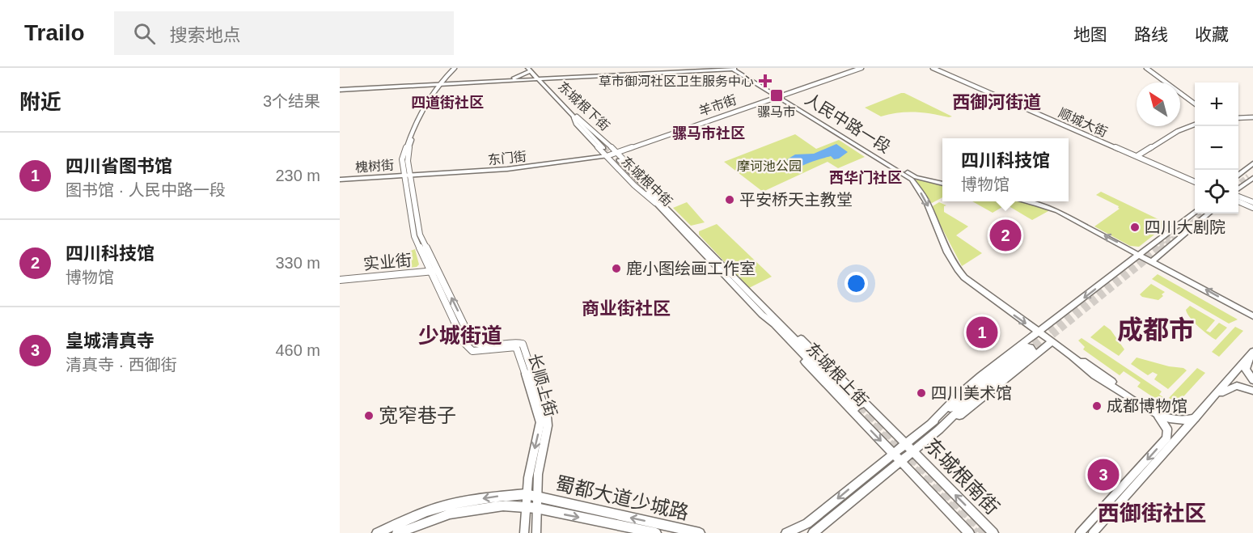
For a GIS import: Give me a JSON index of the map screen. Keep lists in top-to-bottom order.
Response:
{
  "streets": {
    "main road": [
      "羊市街",
      "东城根下街",
      "顺城大街",
      "人民中路一段",
      "东门街",
      "槐树街",
      "东城根中街",
      "实业街",
      "东城根上街",
      "长顺上街",
      "东城根南街",
      "蜀都大道少城路"
    ]
  },
  "crossings": [
    ["羊市街", "东城根下街"],
    ["羊市街", "人民中路一段"],
    ["羊市街", "东门街"],
    ["羊市街", "东城根中街"],
    ["东城根下街", "东城根中街"],
    ["东门街", "槐树街"],
    ["东门街", "东城根中街"],
    ["东城根中街", "东城根上街"],
    ["实业街", "长顺上街"],
    ["东城根上街", "东城根南街"],
    ["长顺上街", "蜀都大道少城路"]
  ],
  "districts": [
    "西御河街道",
    "四道街社区",
    "骡马市社区",
    "西华门社区",
    "商业街社区",
    "成都市",
    "少城街道",
    "西御街社区"
  ],
  "parks": ["摩诃池公园"],
  "places": {
    "health": ["草市御河社区卫生服务中心"],
    "transit": ["骡马市"],
    "other": [
      "平安桥天主教堂",
      "四川大剧院",
      "鹿小图绘画工作室",
      "四川美术馆",
      "成都博物馆",
      "宽窄巷子"
    ]
  },
  "north": "top left",
  "page": {
    "header": "Trailo",
    "search": "搜索地点",
    "nav": ["地图", "路线", "收藏"],
    "heading": ["附近", "3个结果"],
    "map_buttons": ["+", "−"],
    "list": [
      {
        "mark": "1",
        "name": "四川省图书馆",
        "note": "图书馆 · 人民中路一段",
        "value": "230 m"
      },
      {
        "mark": "2",
        "name": "四川科技馆",
        "note": "博物馆",
        "value": "330 m"
      },
      {
        "mark": "3",
        "name": "皇城清真寺",
        "note": "清真寺 · 西御街",
        "value": "460 m"
      }
    ],
    "popup": ["四川科技馆", "博物馆"],
    "pins": ["2", "1", "3"]
  }
}
